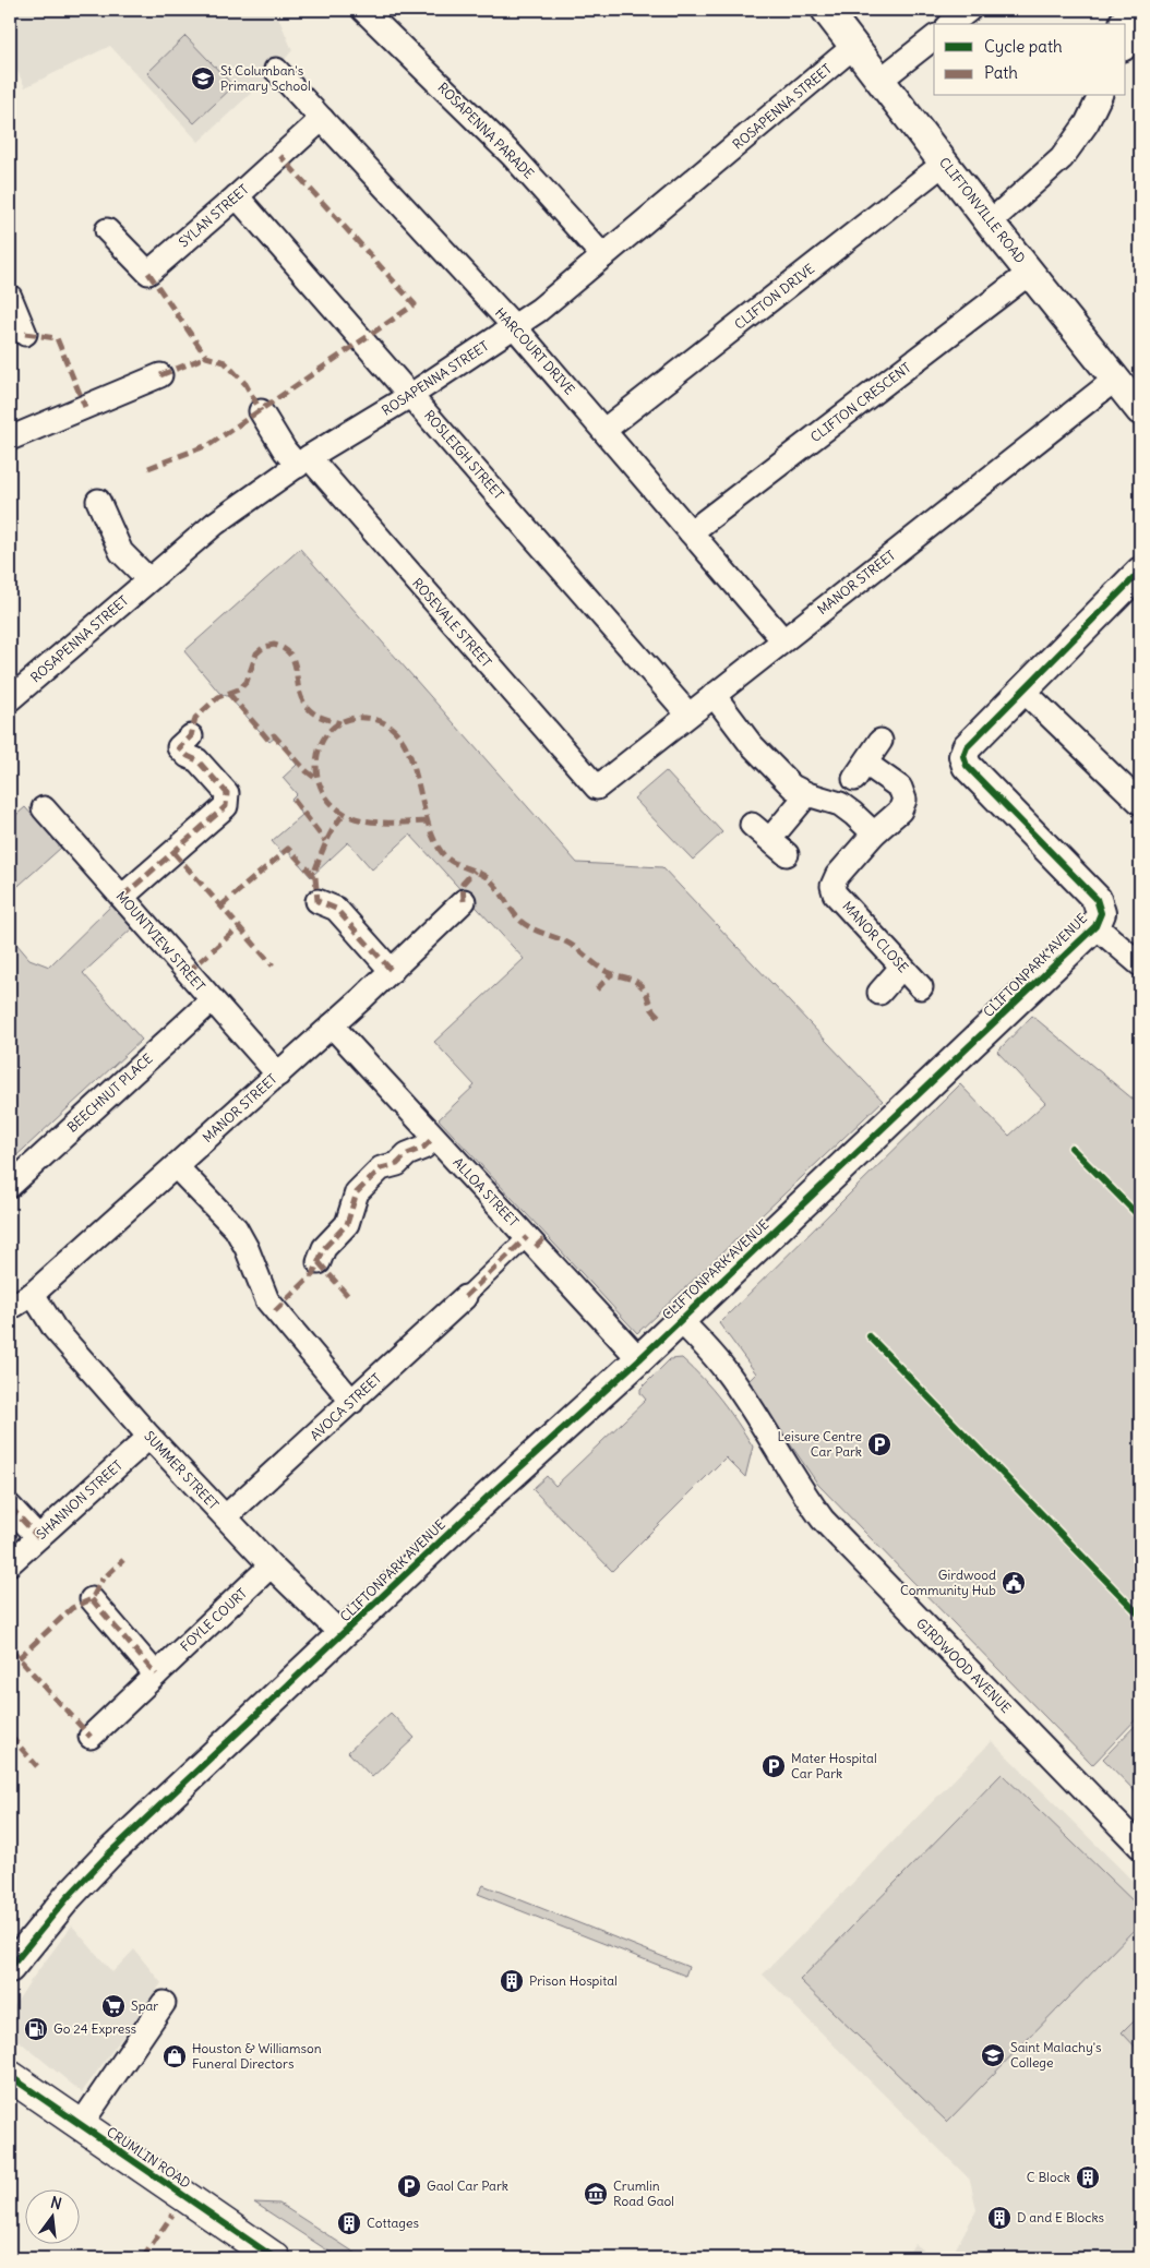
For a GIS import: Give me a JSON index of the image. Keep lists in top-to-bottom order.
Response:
{
  "streets": {
    "main road": ["CRUMLIN ROAD"],
    "street": [
      "ROSAPENNA STREET",
      "ROSAPENNA PARADE",
      "CLIFTONVILLE ROAD",
      "SYLAN STREET",
      "CLIFTON DRIVE",
      "HARCOURT DRIVE",
      "CLIFTON CRESCENT",
      "ROSLEIGH STREET",
      "MANOR STREET",
      "ROSEVALE STREET",
      "MANOR CLOSE",
      "MOUNTVIEW STREET",
      "CLIFTONPARK AVENUE",
      "BEECHNUT PLACE",
      "ALLOA STREET",
      "AVOCA STREET",
      "SUMMER STREET",
      "SHANNON STREET",
      "FOYLE COURT",
      "GIRDWOOD AVENUE"
    ]
  },
  "crossings": [
    ["ROSAPENNA STREET", "ROSAPENNA PARADE"],
    ["ROSAPENNA STREET", "CLIFTONVILLE ROAD"],
    ["ROSAPENNA STREET", "HARCOURT DRIVE"],
    ["ROSAPENNA STREET", "ROSLEIGH STREET"],
    ["ROSAPENNA STREET", "ROSEVALE STREET"],
    ["CLIFTONVILLE ROAD", "CLIFTON DRIVE"],
    ["CLIFTONVILLE ROAD", "CLIFTON CRESCENT"],
    ["CLIFTONVILLE ROAD", "MANOR STREET"],
    ["SYLAN STREET", "HARCOURT DRIVE"],
    ["SYLAN STREET", "ROSLEIGH STREET"],
    ["CLIFTON DRIVE", "HARCOURT DRIVE"],
    ["HARCOURT DRIVE", "CLIFTON CRESCENT"],
    ["HARCOURT DRIVE", "MANOR STREET"],
    ["ROSLEIGH STREET", "MANOR STREET"],
    ["MANOR STREET", "ROSEVALE STREET"],
    ["MANOR STREET", "MOUNTVIEW STREET"],
    ["MANOR STREET", "ALLOA STREET"],
    ["MANOR STREET", "SUMMER STREET"],
    ["MOUNTVIEW STREET", "BEECHNUT PLACE"],
    ["CLIFTONPARK AVENUE", "ALLOA STREET"],
    ["CLIFTONPARK AVENUE", "SUMMER STREET"],
    ["CLIFTONPARK AVENUE", "GIRDWOOD AVENUE"],
    ["AVOCA STREET", "SUMMER STREET"],
    ["SUMMER STREET", "SHANNON STREET"],
    ["SUMMER STREET", "FOYLE COURT"]
  ],
  "places": {
    "school or university": ["St Columban's Primary School", "Saint Malachy's College"],
    "parking": ["Leisure Centre Car Park", "Mater Hospital Car Park", "Gaol Car Park"],
    "public building": ["Girdwood Community Hub"],
    "building": [
      "Prison Hospital",
      "C Block",
      "D and E Blocks",
      "Cottages"
    ],
    "supermarket": ["Spar"],
    "fuel station": ["Go 24 Express"],
    "shop": ["Houston & Williamson Funeral Directors"],
    "museum": ["Crumlin Road Gaol"]
  },
  "legend": ["Cycle path", "Path"],
  "north": "top"
}
